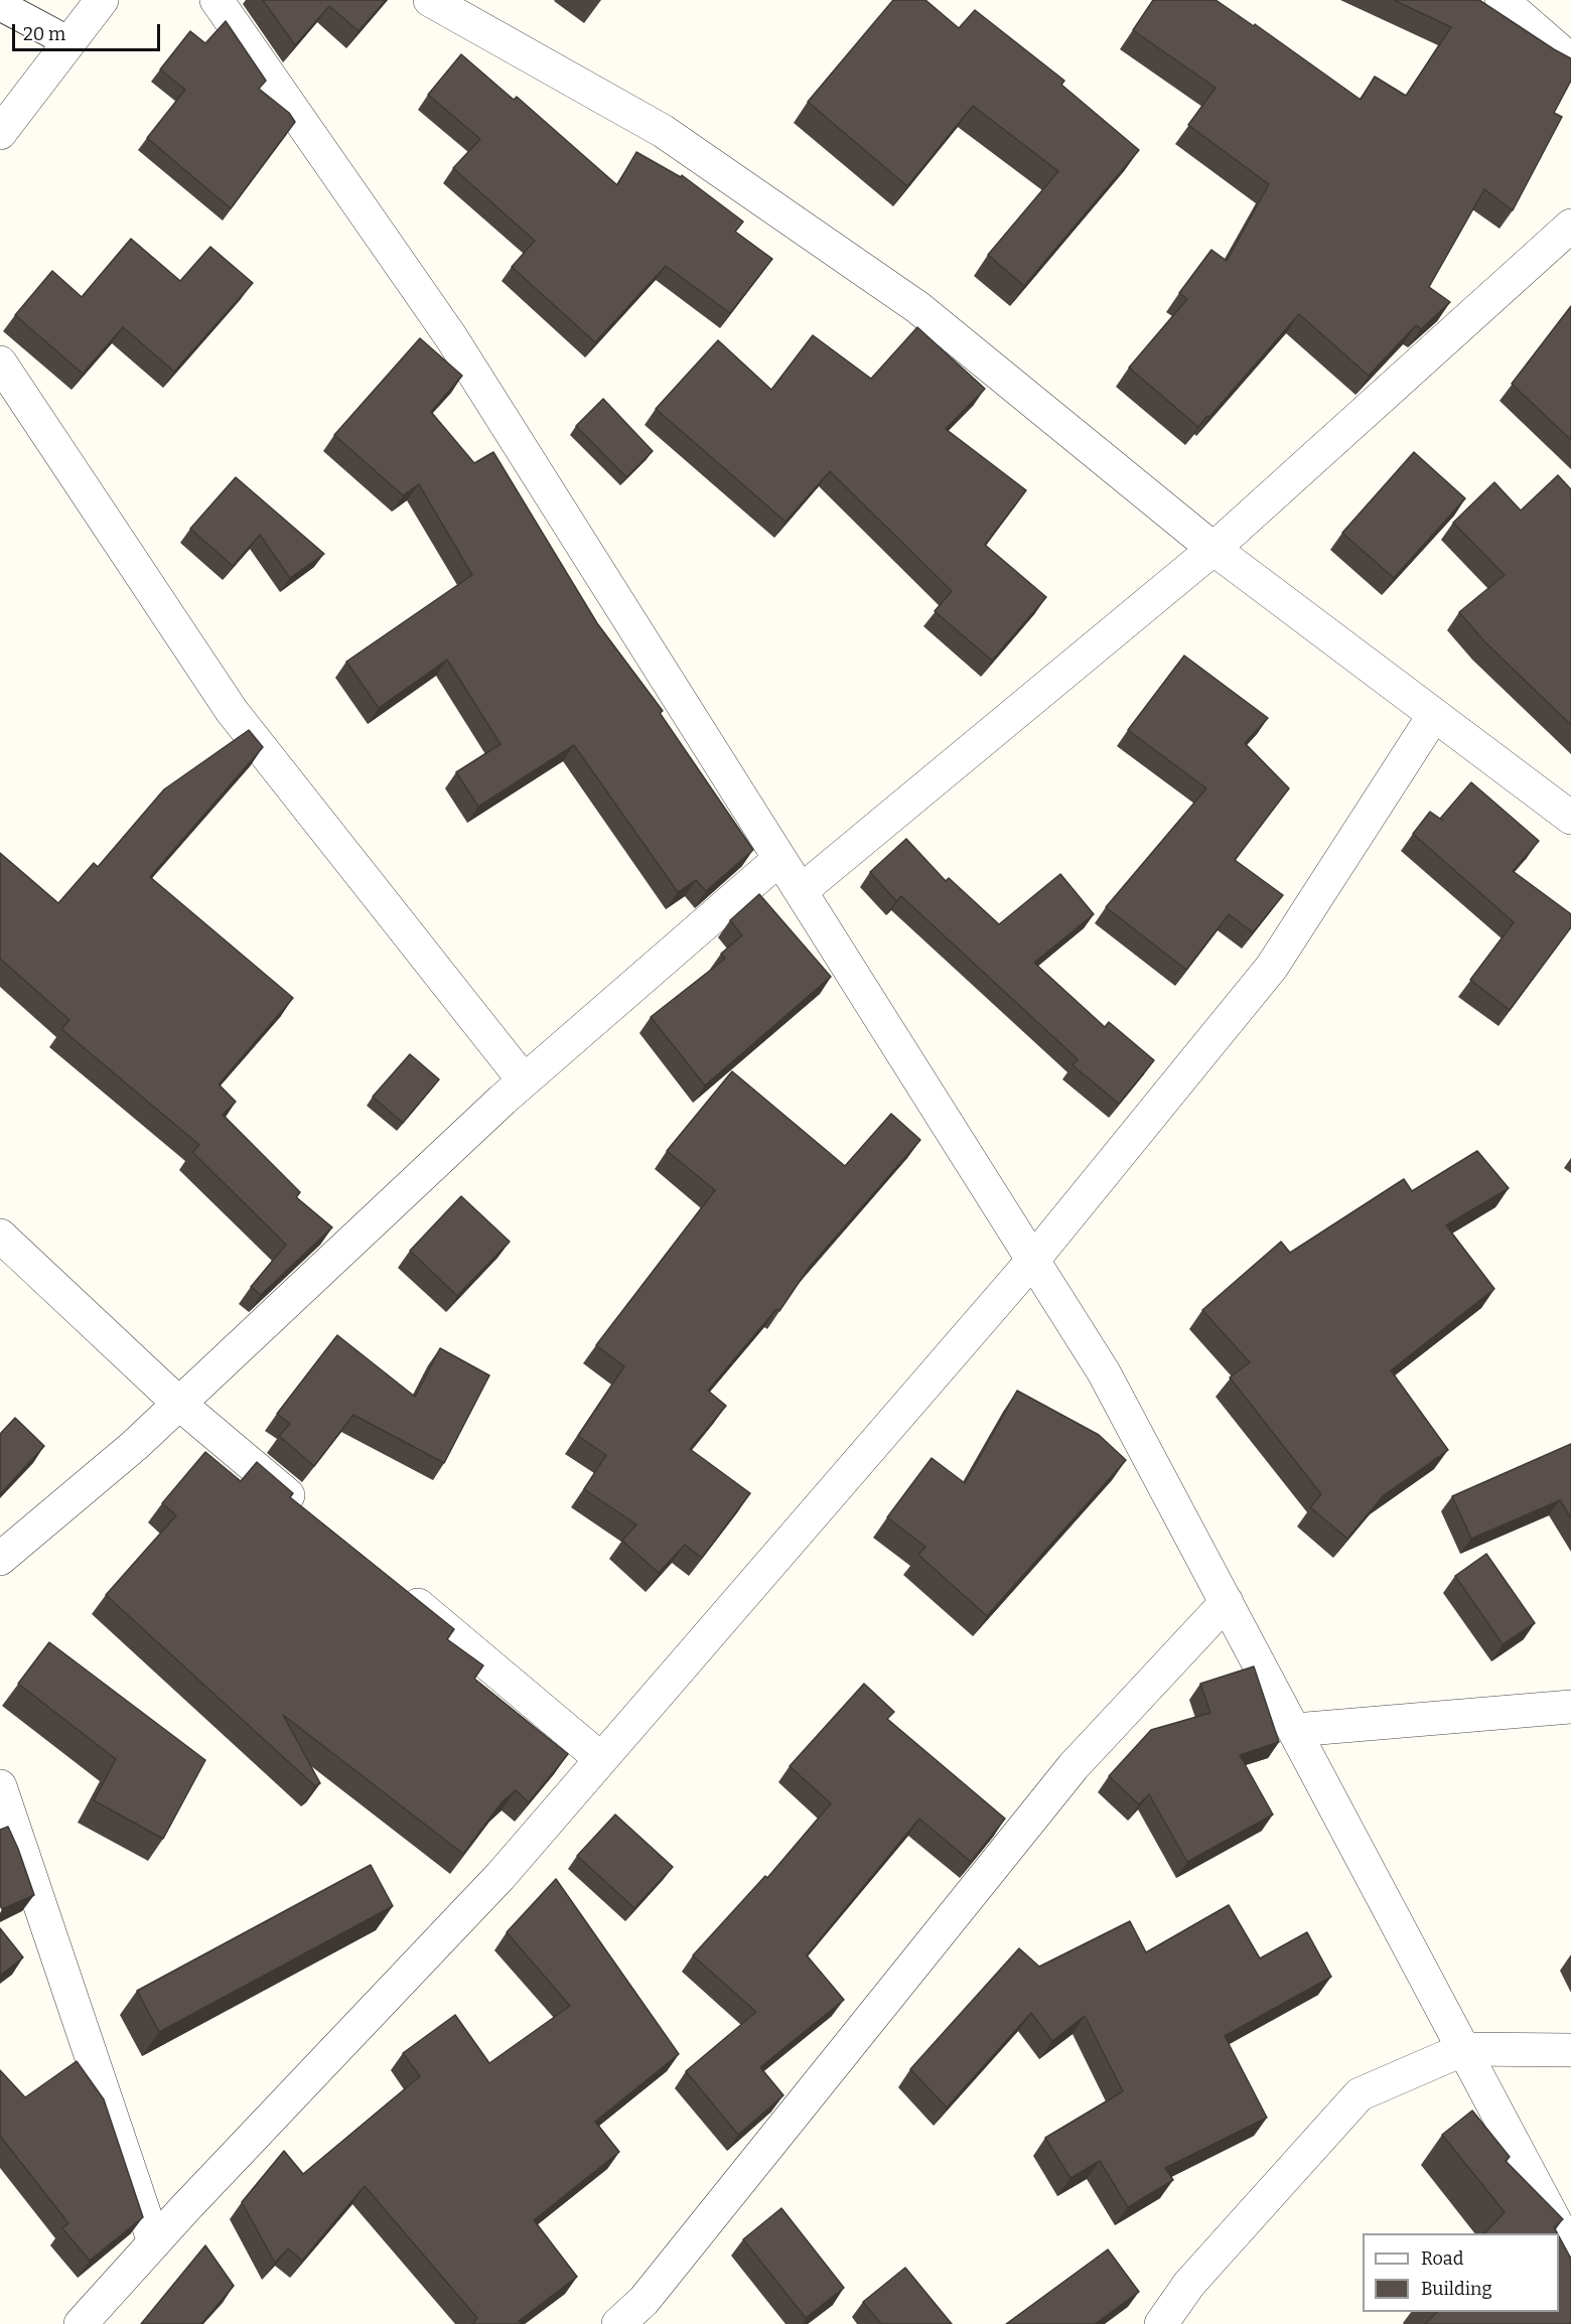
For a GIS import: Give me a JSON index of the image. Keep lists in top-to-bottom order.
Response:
{
  "legend": ["Road", "Building"],
  "scale_bar": "20 m"
}
